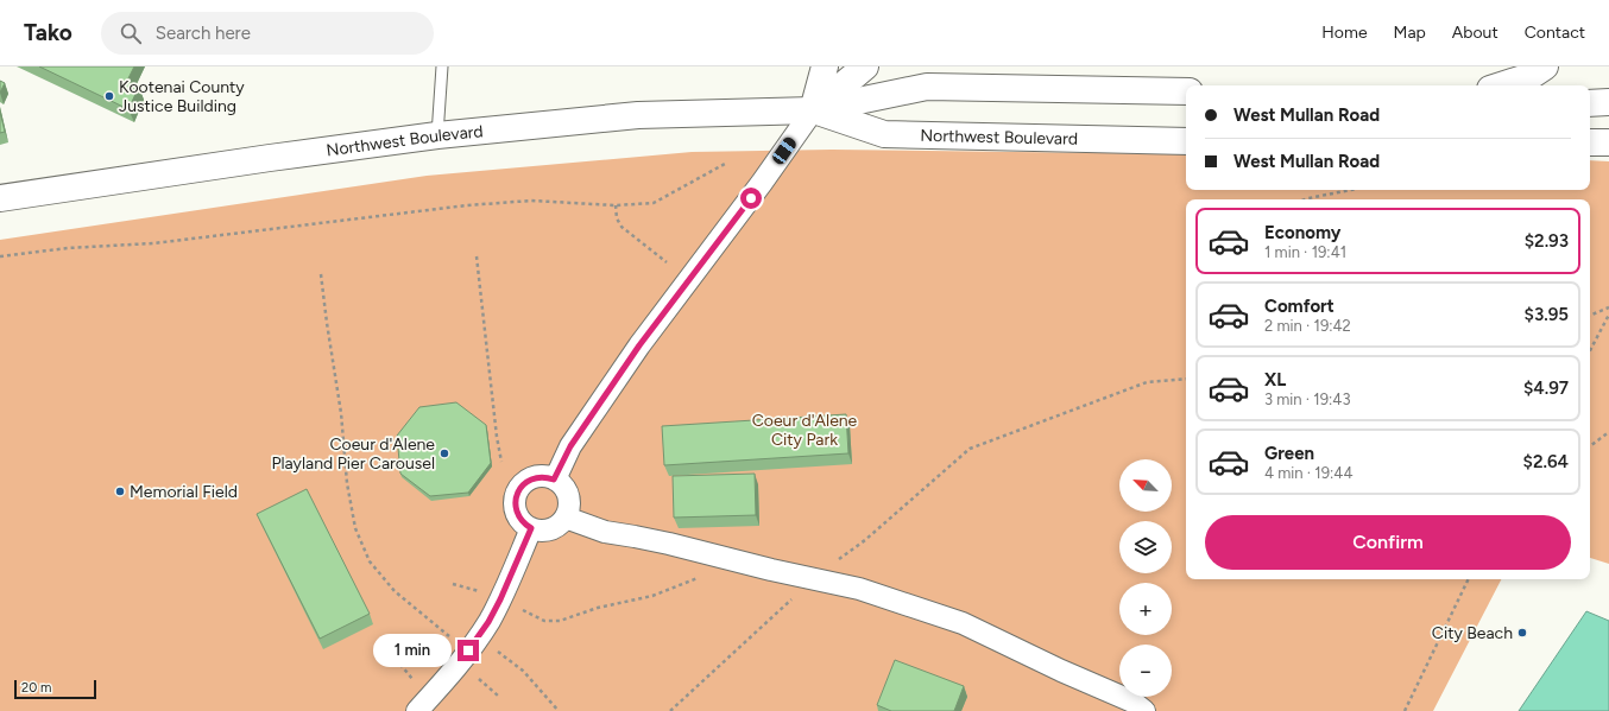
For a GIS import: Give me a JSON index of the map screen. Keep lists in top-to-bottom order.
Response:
{
  "streets": {
    "main road": ["Northwest Boulevard"]
  },
  "parks": ["Coeur d'Alene City Park"],
  "places": [
    "Kootenai County Justice Building",
    "Coeur d'Alene Playland Pier Carousel",
    "Memorial Field",
    "City Beach"
  ],
  "scale_bar": "20 m",
  "north": "top left",
  "page": {
    "header": "Tako",
    "search": "Search here",
    "nav": [
      "Home",
      "Map",
      "About",
      "Contact"
    ],
    "banner": ["West Mullan Road", "West Mullan Road"],
    "list": [
      {
        "name": "Economy",
        "note": "1 min · 19:41",
        "value": "$2.93"
      },
      {
        "name": "Comfort",
        "note": "2 min · 19:42",
        "value": "$3.95"
      },
      {
        "name": "XL",
        "note": "3 min · 19:43",
        "value": "$4.97"
      },
      {
        "name": "Green",
        "note": "4 min · 19:44",
        "value": "$2.64"
      }
    ],
    "map_buttons": ["+", "−"],
    "buttons": "Confirm",
    "bubble": "1 min",
    "scale": "20 m"
  }
}
